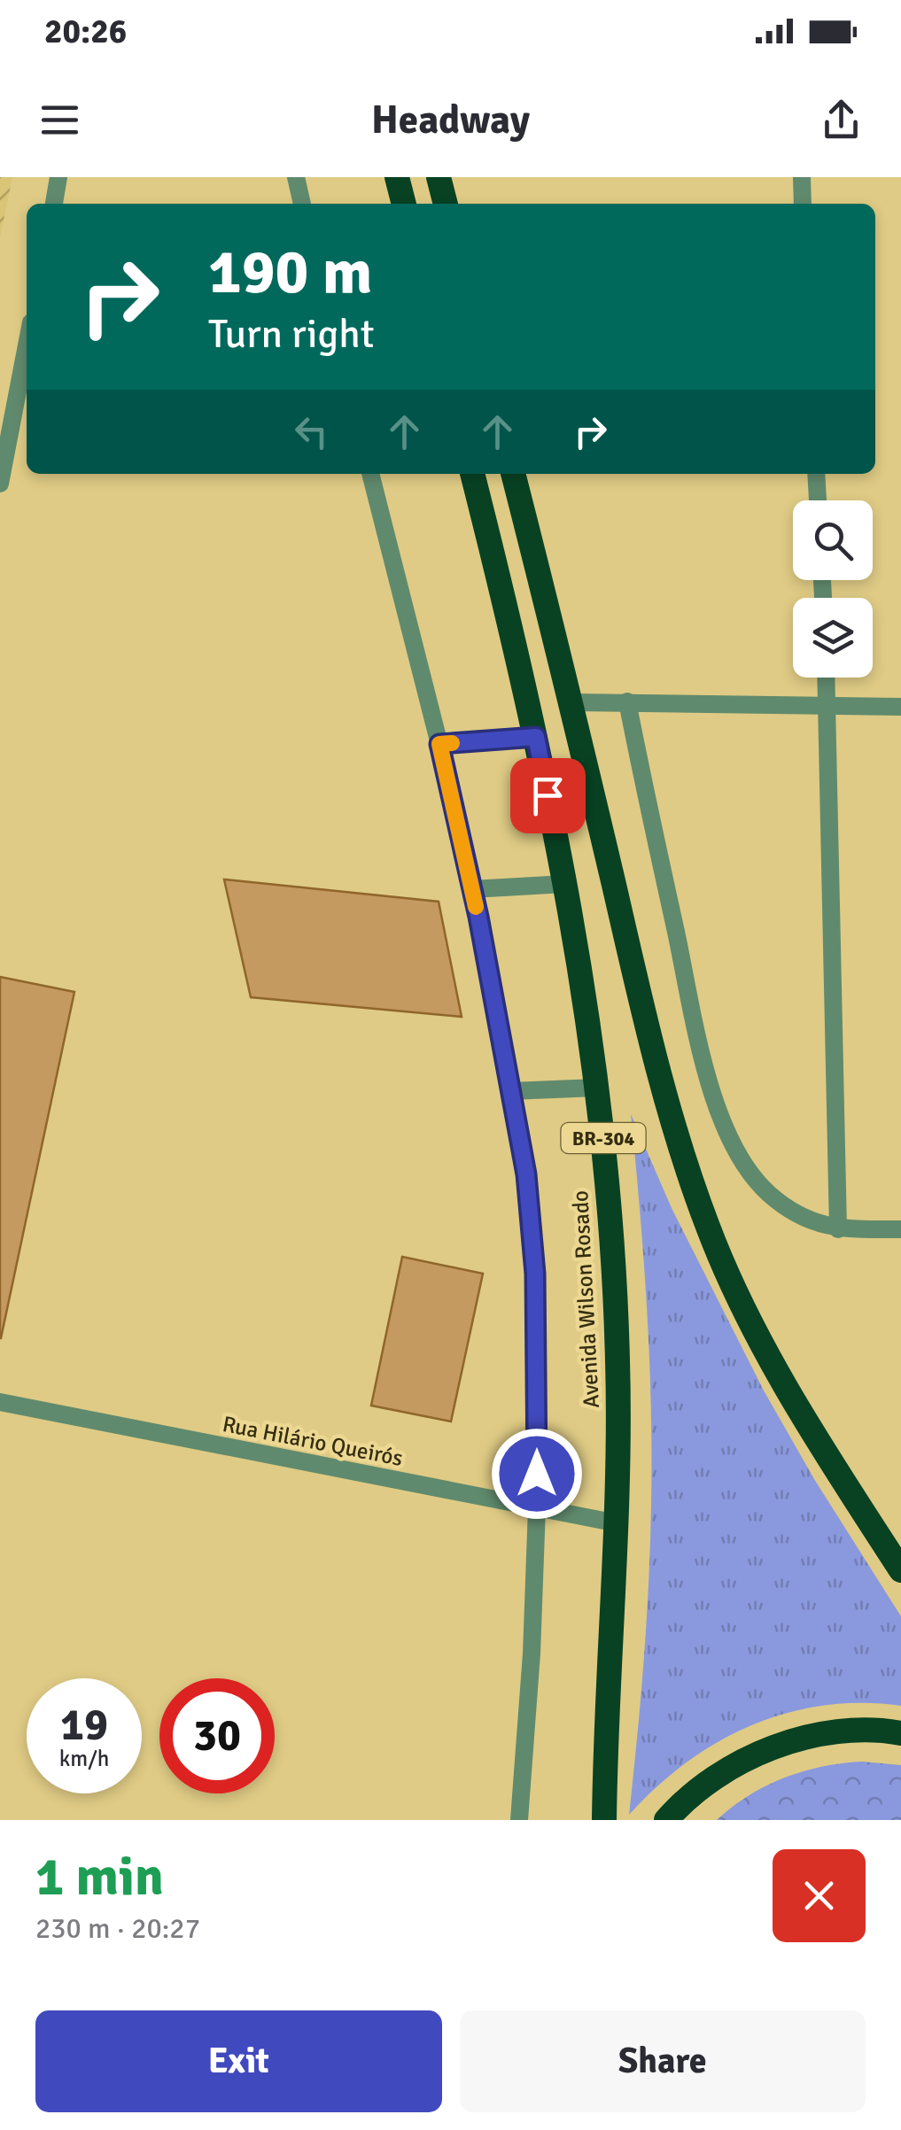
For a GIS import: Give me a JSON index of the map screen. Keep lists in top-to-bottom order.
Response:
{
  "streets": {
    "highway": ["BR-304", "Avenida Wilson Rosado"],
    "street": ["Rua Hilário Queirós"]
  },
  "crossings": [
    ["Avenida Wilson Rosado", "Rua Hilário Queirós"]
  ],
  "page": {
    "status": "20:26",
    "header": "Headway",
    "turn": ["190 m", "Turn right"],
    "speed": "19 km/h",
    "limit": "30",
    "heading": ["1 min", "230 m · 20:27"],
    "buttons": ["Exit", "Share"]
  }
}
